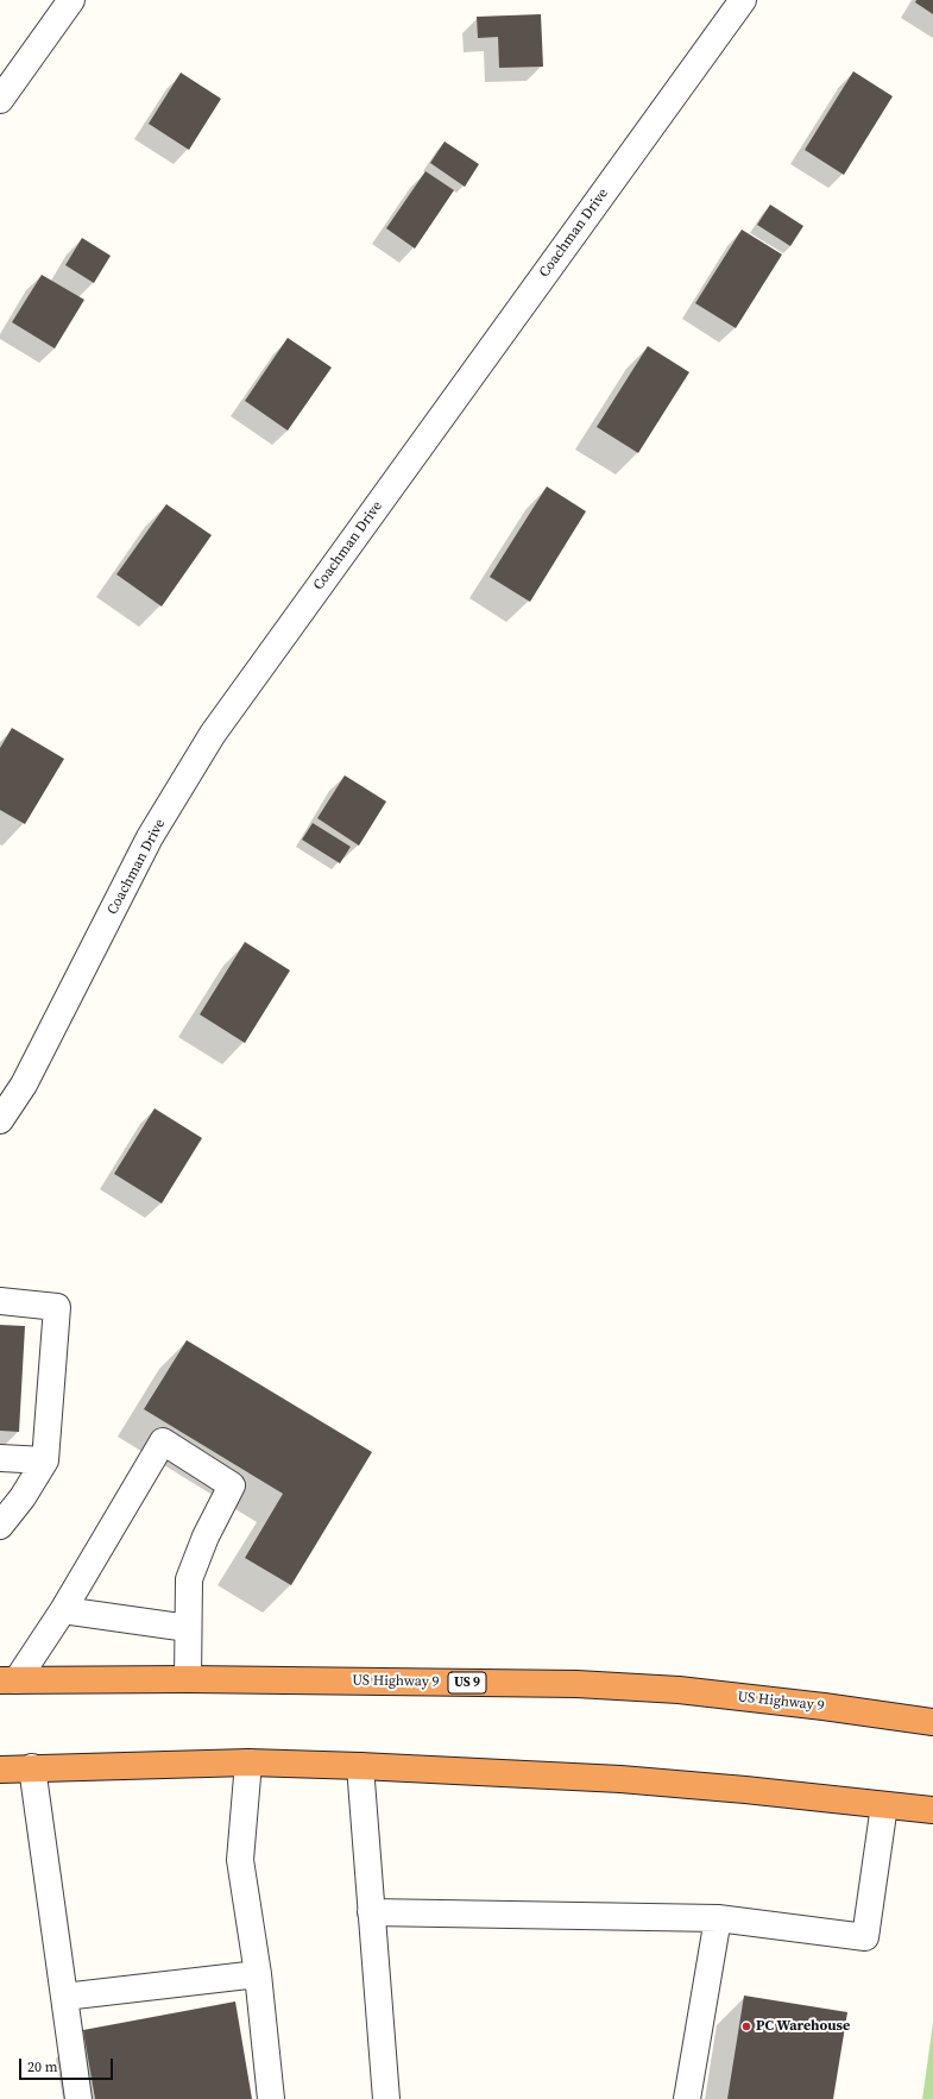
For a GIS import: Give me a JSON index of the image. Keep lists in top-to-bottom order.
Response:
{
  "streets": {
    "highway": ["US Highway 9", "US 9"],
    "street": ["Coachman Drive"]
  },
  "places": ["PC Warehouse"],
  "scale_bar": "20 m"
}
